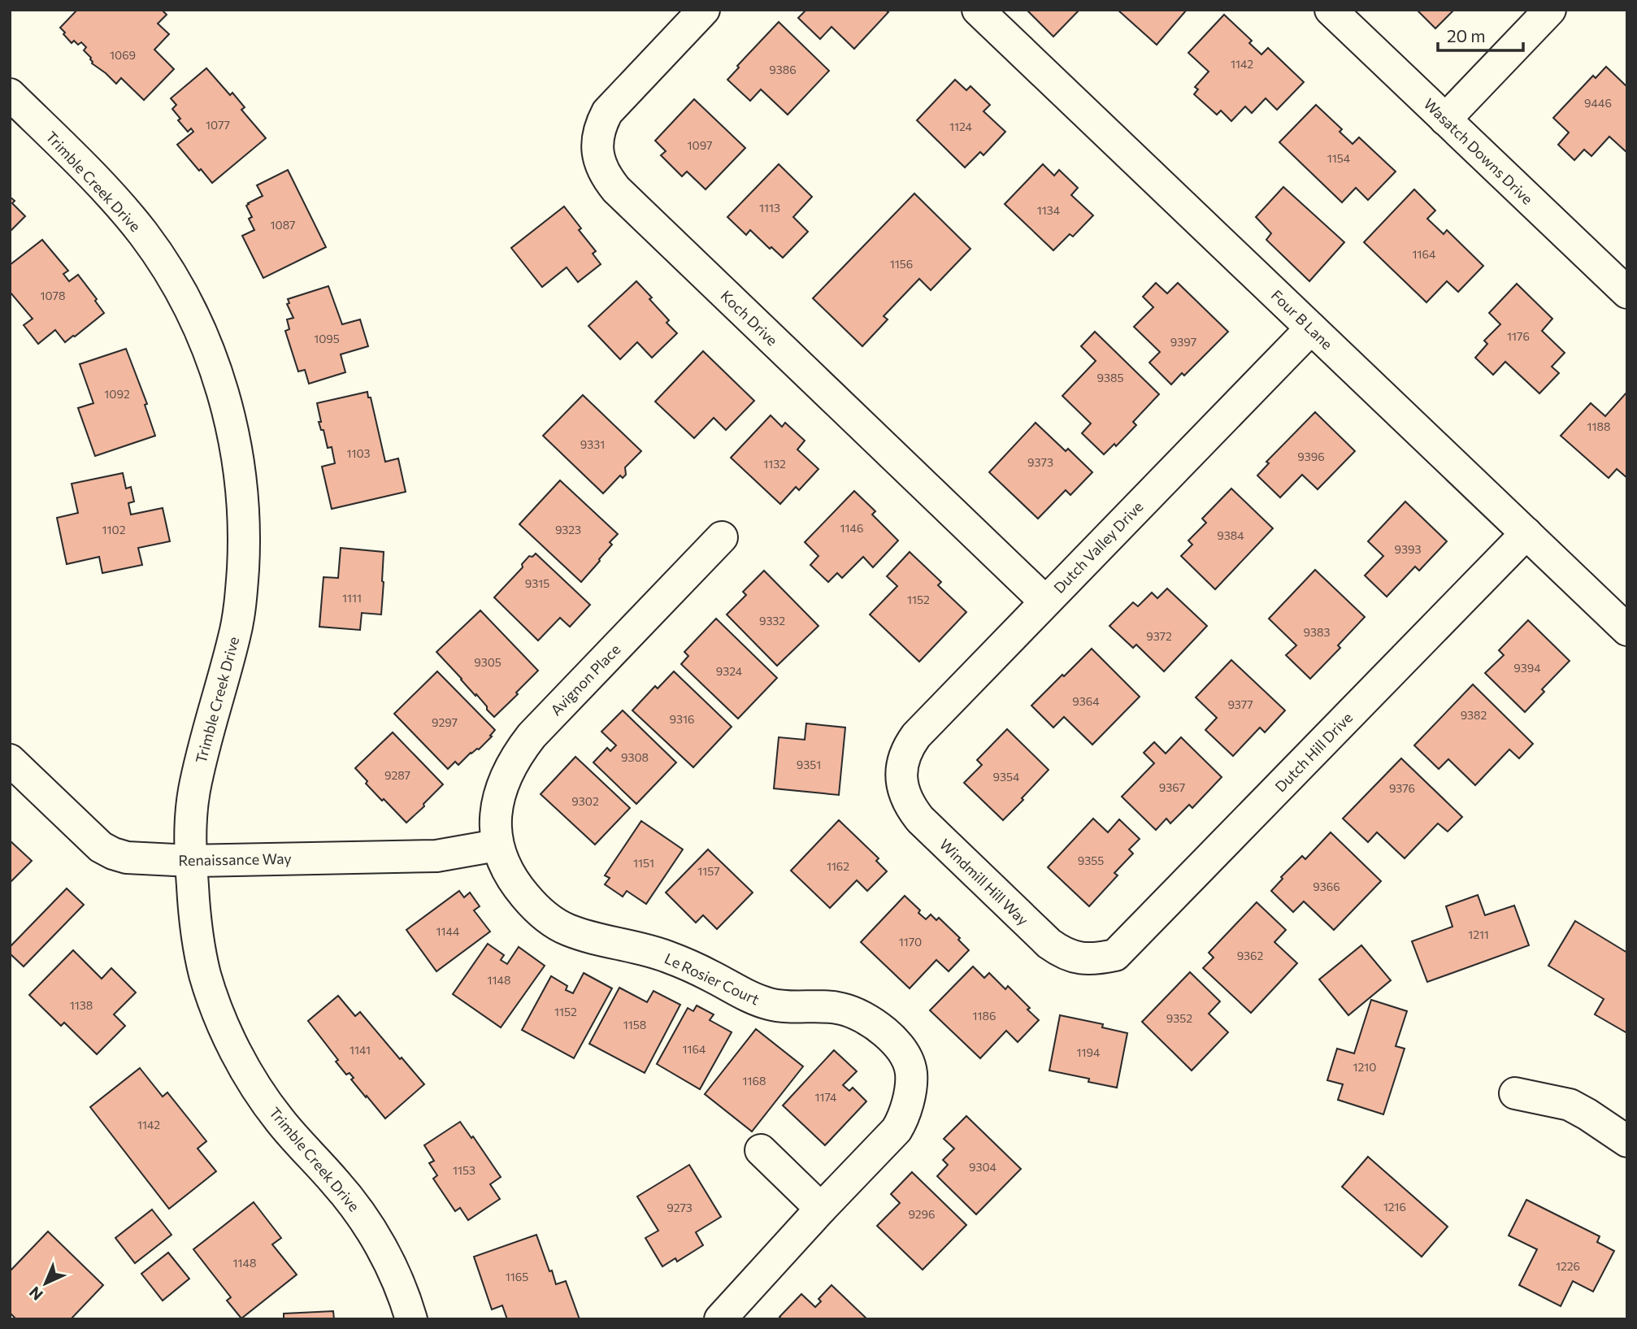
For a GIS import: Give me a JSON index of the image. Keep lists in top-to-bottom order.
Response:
{
  "streets": {
    "street": [
      "Wasatch Downs Drive",
      "Trimble Creek Drive",
      "Koch Drive",
      "Four B Lane",
      "Dutch Valley Drive",
      "Avignon Place",
      "Dutch Hill Drive",
      "Renaissance Way",
      "Windmill Hill Way",
      "Le Rosier Court"
    ]
  },
  "crossings": [
    ["Trimble Creek Drive", "Renaissance Way"],
    ["Koch Drive", "Dutch Valley Drive"],
    ["Four B Lane", "Dutch Valley Drive"],
    ["Four B Lane", "Dutch Hill Drive"],
    ["Dutch Valley Drive", "Windmill Hill Way"],
    ["Avignon Place", "Renaissance Way"],
    ["Avignon Place", "Le Rosier Court"],
    ["Dutch Hill Drive", "Windmill Hill Way"],
    ["Renaissance Way", "Le Rosier Court"]
  ],
  "house_numbers": [
    "1069",
    "1142",
    "9386",
    "9446",
    "1077",
    "1124",
    "1097",
    "1154",
    "1113",
    "1134",
    "1087",
    "1164",
    "1156",
    "1078",
    "1176",
    "1095",
    "9397",
    "9385",
    "1092",
    "1188",
    "9331",
    "1103",
    "9396",
    "9373",
    "1132",
    "1146",
    "1102",
    "9323",
    "9384",
    "9393",
    "9315",
    "1111",
    "1152",
    "9332",
    "9383",
    "9372",
    "9305",
    "9394",
    "9324",
    "9364",
    "9377",
    "9382",
    "9316",
    "9297",
    "9308",
    "9351",
    "9287",
    "9354",
    "9367",
    "9376",
    "9302",
    "9355",
    "1151",
    "1162",
    "1157",
    "9366",
    "1144",
    "1211",
    "1170",
    "9362",
    "1148",
    "1138",
    "1152",
    "1186",
    "9352",
    "1158",
    "1164",
    "1141",
    "1194",
    "1210",
    "1168",
    "1174",
    "1142",
    "9304",
    "1153",
    "1216",
    "9273",
    "9296",
    "1148",
    "1226",
    "1165"
  ],
  "scale_bar": "20 m",
  "north": "bottom left"
}
